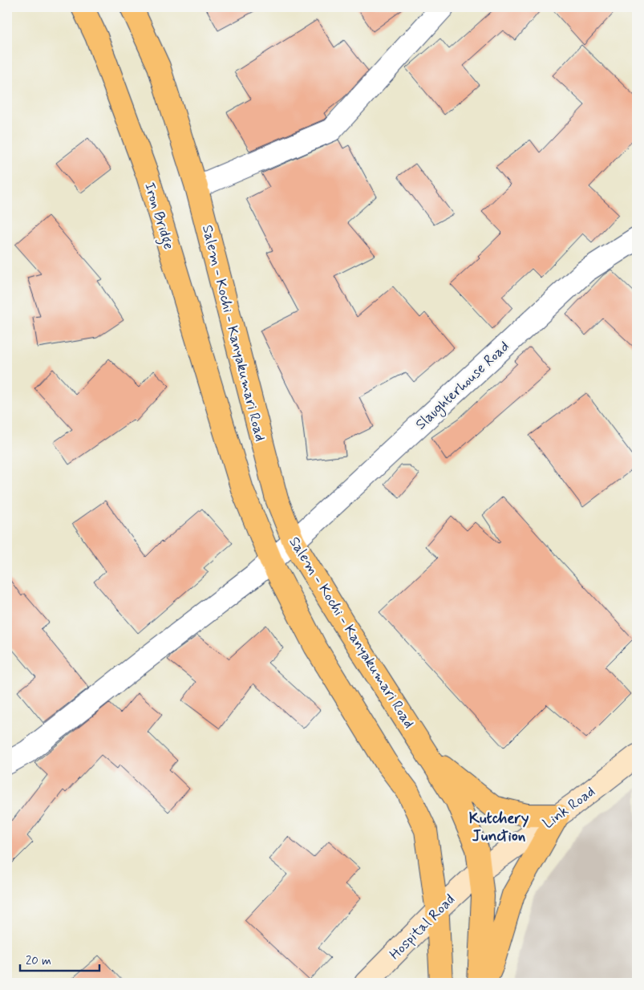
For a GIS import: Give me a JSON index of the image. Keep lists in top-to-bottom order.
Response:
{
  "streets": {
    "main road": [
      "Iron Bridge",
      "Salem - Kochi - Kanyakumari Road",
      "Link Road",
      "Hospital Road"
    ],
    "street": ["Slaughterhouse Road"]
  },
  "crossings": [
    ["Iron Bridge", "Salem - Kochi - Kanyakumari Road"],
    ["Salem - Kochi - Kanyakumari Road", "Slaughterhouse Road"],
    ["Salem - Kochi - Kanyakumari Road", "Link Road"],
    ["Salem - Kochi - Kanyakumari Road", "Hospital Road"],
    ["Link Road", "Hospital Road"]
  ],
  "districts": ["Kutchery Junction"],
  "scale_bar": "20 m"
}
